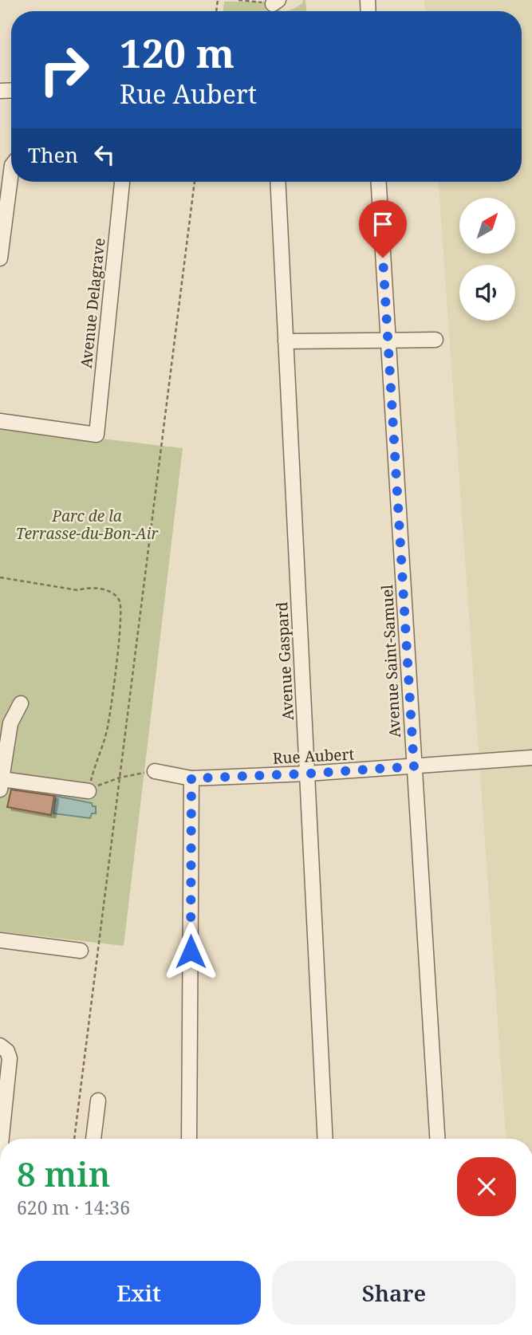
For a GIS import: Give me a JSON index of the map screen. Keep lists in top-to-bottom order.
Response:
{
  "streets": {
    "street": [
      "Avenue Delagrave",
      "Avenue Gaspard",
      "Avenue Saint-Samuel",
      "Rue Aubert"
    ]
  },
  "crossings": [
    ["Avenue Gaspard", "Rue Aubert"],
    ["Avenue Saint-Samuel", "Rue Aubert"]
  ],
  "parks": ["Parc de la Terrasse-du-Bon-Air"],
  "north": "top right",
  "page": {
    "turn": ["120 m", "Rue Aubert"],
    "then": "Then",
    "heading": ["8 min", "620 m · 14:36"],
    "buttons": ["Exit", "Share"]
  }
}
